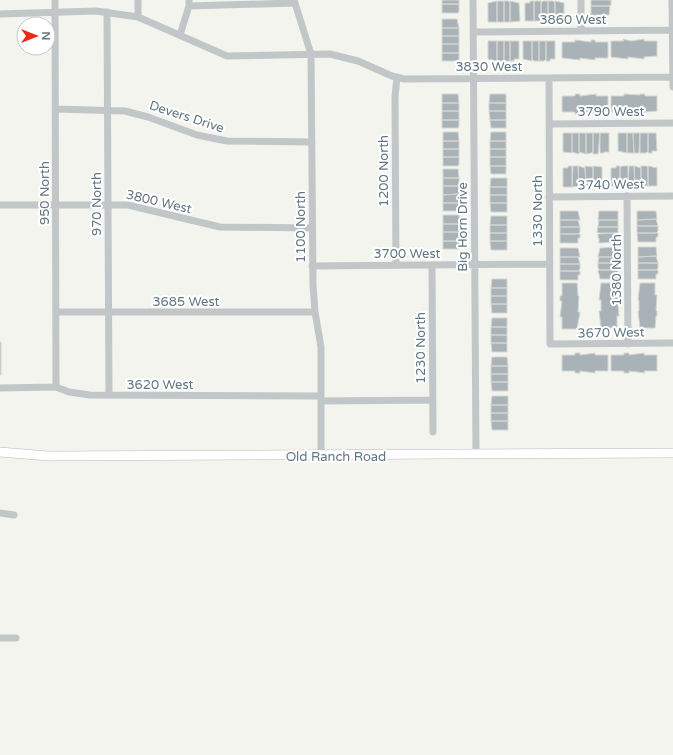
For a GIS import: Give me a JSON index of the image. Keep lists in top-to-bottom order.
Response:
{
  "streets": {
    "street": [
      "3860 West",
      "3830 West",
      "3790 West",
      "Devers Drive",
      "1200 North",
      "3740 West",
      "950 North",
      "3800 West",
      "970 North",
      "1330 North",
      "1100 North",
      "Big Horn Drive",
      "3700 West",
      "1380 North",
      "3685 West",
      "3670 West",
      "1230 North",
      "3620 West",
      "Old Ranch Road"
    ]
  },
  "crossings": [
    ["3860 West", "Big Horn Drive"],
    ["3830 West", "1200 North"],
    ["3830 West", "950 North"],
    ["3830 West", "970 North"],
    ["3830 West", "1330 North"],
    ["3830 West", "1100 North"],
    ["3830 West", "Big Horn Drive"],
    ["3790 West", "1330 North"],
    ["Devers Drive", "950 North"],
    ["Devers Drive", "970 North"],
    ["Devers Drive", "1100 North"],
    ["1200 North", "3700 West"],
    ["3740 West", "1330 North"],
    ["3740 West", "1380 North"],
    ["950 North", "3800 West"],
    ["950 North", "3685 West"],
    ["950 North", "3620 West"],
    ["3800 West", "970 North"],
    ["3800 West", "1100 North"],
    ["970 North", "3685 West"],
    ["970 North", "3620 West"],
    ["1330 North", "3700 West"],
    ["1330 North", "3670 West"],
    ["1100 North", "3700 West"],
    ["1100 North", "3685 West"],
    ["1100 North", "3620 West"],
    ["1100 North", "Old Ranch Road"],
    ["Big Horn Drive", "3700 West"],
    ["Big Horn Drive", "Old Ranch Road"],
    ["3700 West", "1230 North"],
    ["1380 North", "3670 West"],
    ["1230 North", "3620 West"]
  ],
  "north": "right"
}
